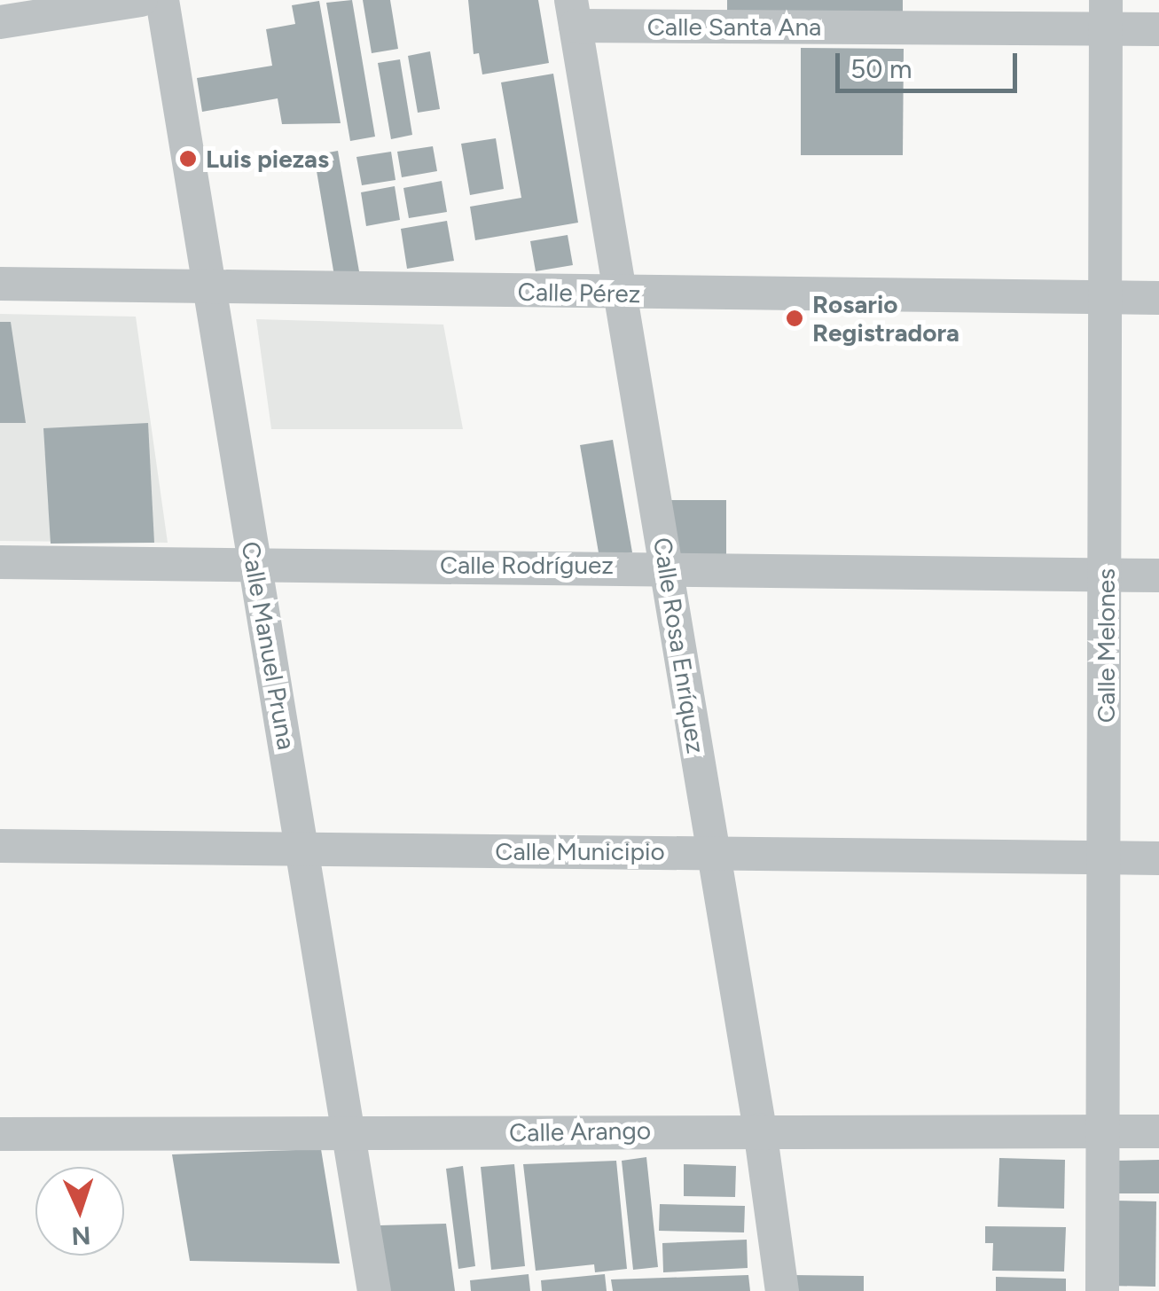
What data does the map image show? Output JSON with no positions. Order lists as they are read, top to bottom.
{
  "streets": {
    "street": [
      "Calle Santa Ana",
      "Calle Pérez",
      "Calle Rodríguez",
      "Calle Manuel Pruna",
      "Calle Rosa Enríquez",
      "Calle Melones",
      "Calle Municipio",
      "Calle Arango"
    ]
  },
  "crossings": [
    ["Calle Santa Ana", "Calle Rosa Enríquez"],
    ["Calle Santa Ana", "Calle Melones"],
    ["Calle Pérez", "Calle Manuel Pruna"],
    ["Calle Pérez", "Calle Rosa Enríquez"],
    ["Calle Pérez", "Calle Melones"],
    ["Calle Rodríguez", "Calle Manuel Pruna"],
    ["Calle Rodríguez", "Calle Rosa Enríquez"],
    ["Calle Rodríguez", "Calle Melones"],
    ["Calle Manuel Pruna", "Calle Municipio"],
    ["Calle Manuel Pruna", "Calle Arango"],
    ["Calle Rosa Enríquez", "Calle Municipio"],
    ["Calle Rosa Enríquez", "Calle Arango"],
    ["Calle Melones", "Calle Municipio"],
    ["Calle Melones", "Calle Arango"]
  ],
  "places": ["Luis piezas", "Rosario Registradora"],
  "scale_bar": "50 m",
  "north": "bottom"
}
